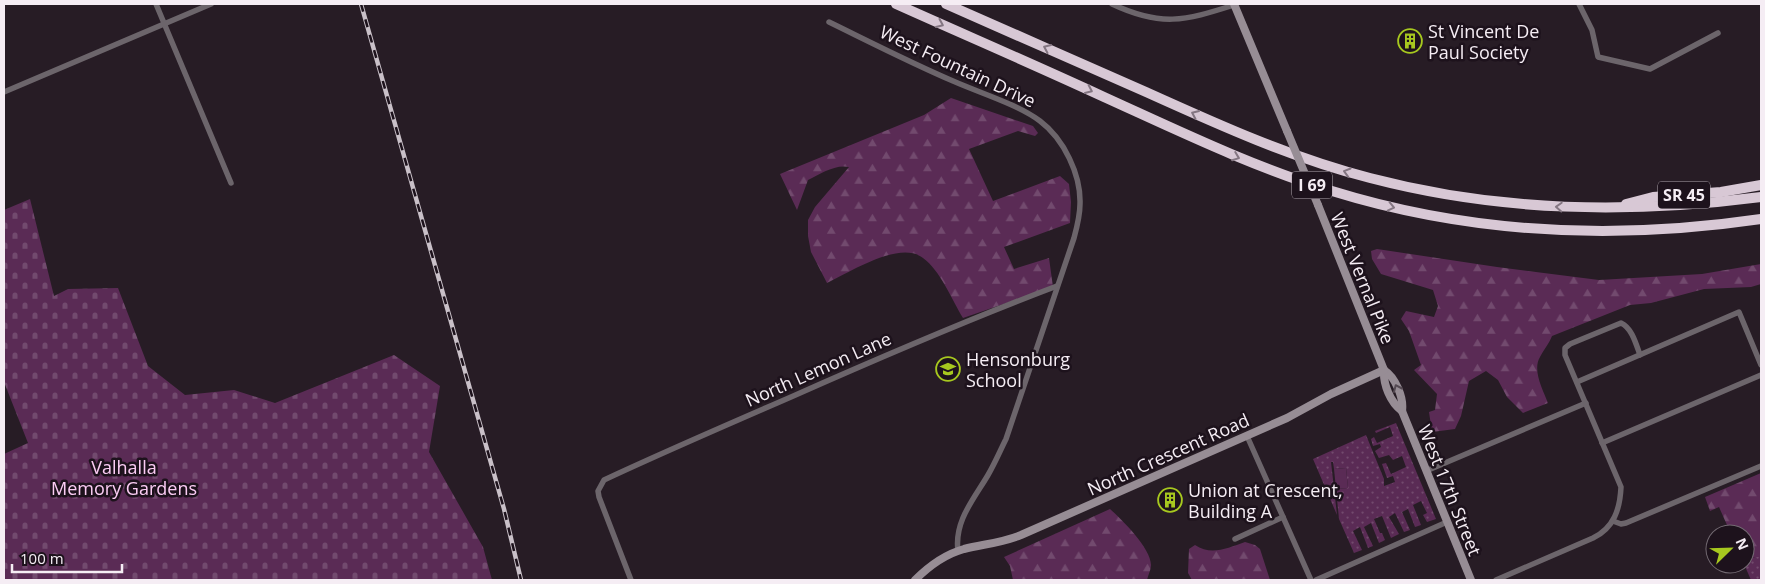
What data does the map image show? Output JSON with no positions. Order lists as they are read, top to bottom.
{
  "streets": {
    "highway": ["I 69", "SR 45"],
    "main road": ["West Vernal Pike", "North Crescent Road", "West 17th Street"],
    "street": ["West Fountain Drive", "North Lemon Lane"]
  },
  "crossings": [
    ["West Fountain Drive", "North Lemon Lane"],
    ["West Fountain Drive", "North Crescent Road"],
    ["I 69", "SR 45"],
    ["West Vernal Pike", "North Crescent Road"],
    ["West Vernal Pike", "West 17th Street"],
    ["North Crescent Road", "West 17th Street"]
  ],
  "parks": ["Valhalla Memory Gardens"],
  "places": {
    "building": ["St Vincent De Paul Society", "Union at Crescent, Building A"],
    "school or university": ["Hensonburg School"]
  },
  "scale_bar": "100 m",
  "north": "top right"
}
